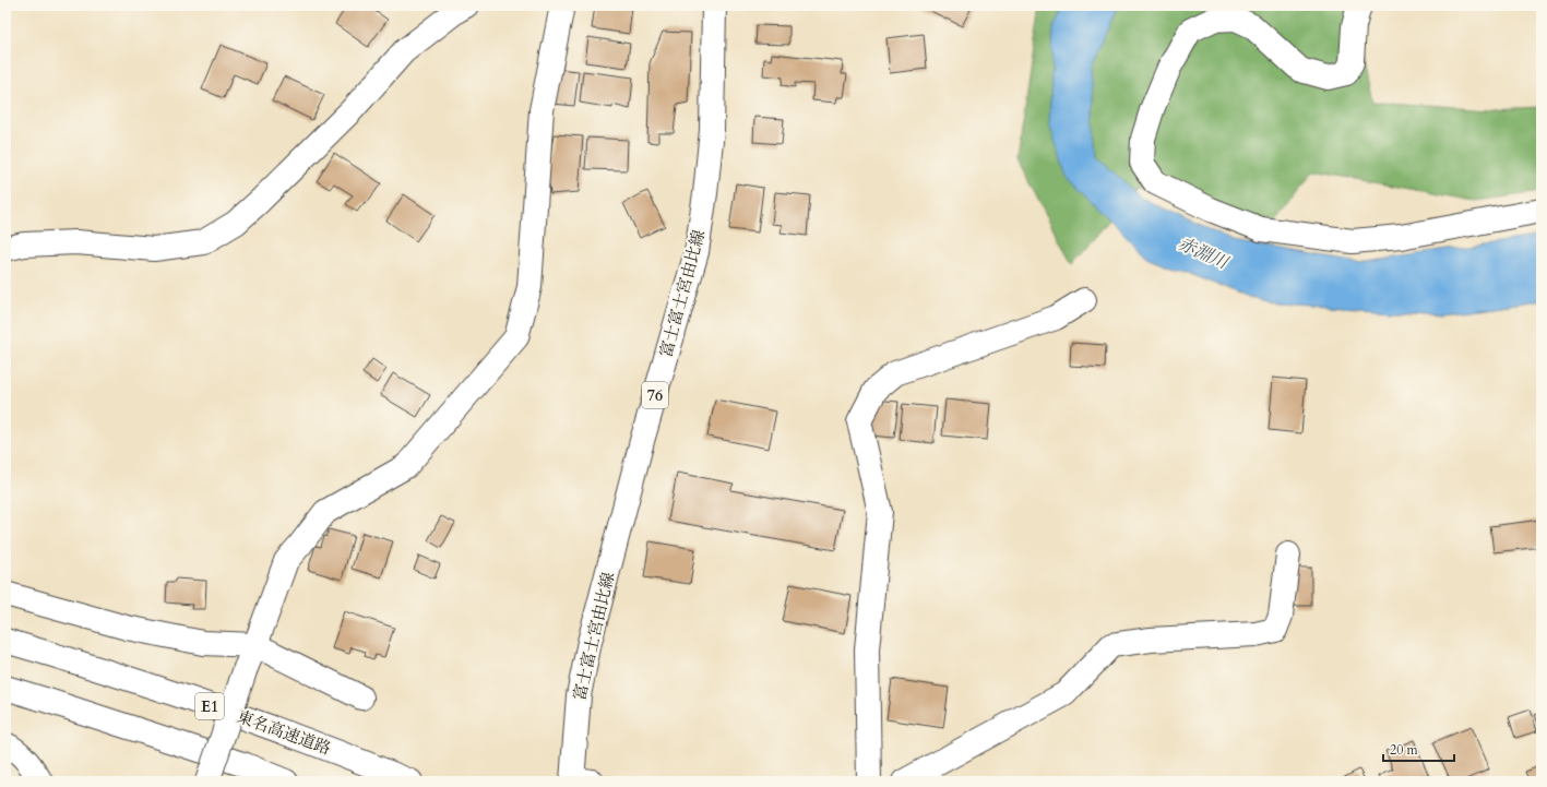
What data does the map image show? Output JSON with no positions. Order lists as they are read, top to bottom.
{
  "streets": {
    "main road": [
      "富士富士宮由比線",
      "76",
      "E1",
      "東名高速道路"
    ]
  },
  "water": ["赤淵川"],
  "scale_bar": "20 m"
}
